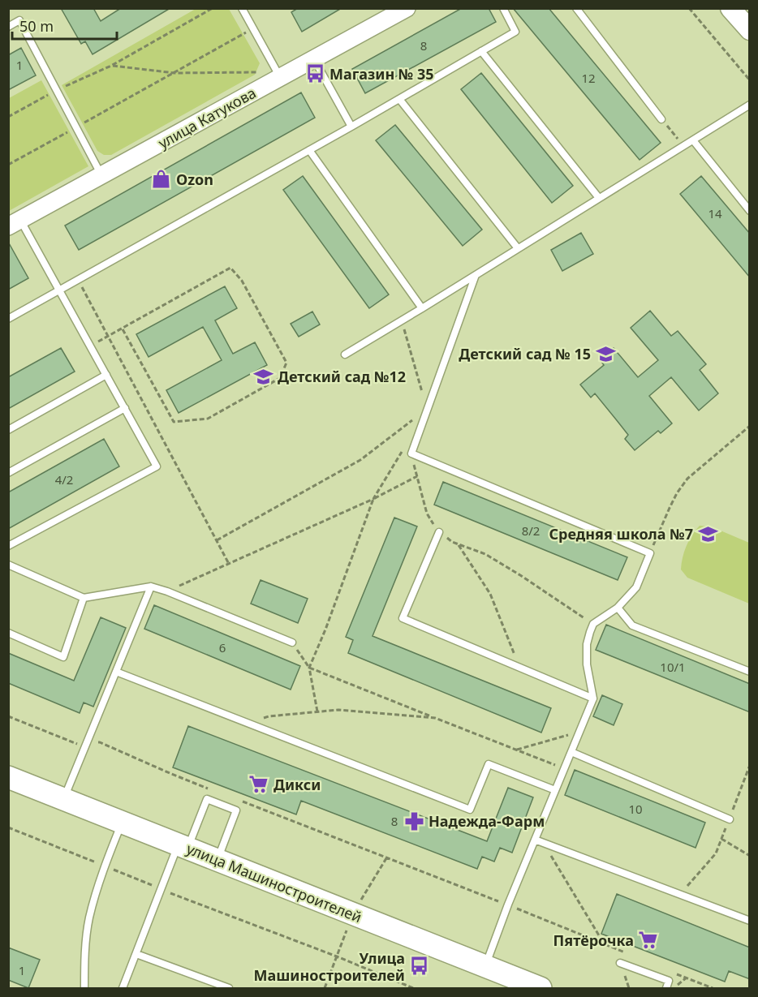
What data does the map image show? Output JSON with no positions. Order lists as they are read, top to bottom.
{
  "streets": {
    "main road": ["улица Машиностроителей"],
    "street": ["улица Катукова"]
  },
  "places": {
    "bus stop": ["Магазин № 35", "Улица Машиностроителей"],
    "shop": ["Ozon"],
    "school or university": ["Детский сад № 15", "Детский сад №12", "Средняя школа №7"],
    "supermarket": ["Дикси", "Пятёрочка"],
    "pharmacy": ["Надежда-Фарм"]
  },
  "house_numbers": [
    "8",
    "1",
    "12",
    "14",
    "4/2",
    "8/2",
    "6",
    "10/1",
    "10",
    "8",
    "1"
  ],
  "scale_bar": "50 m"
}
